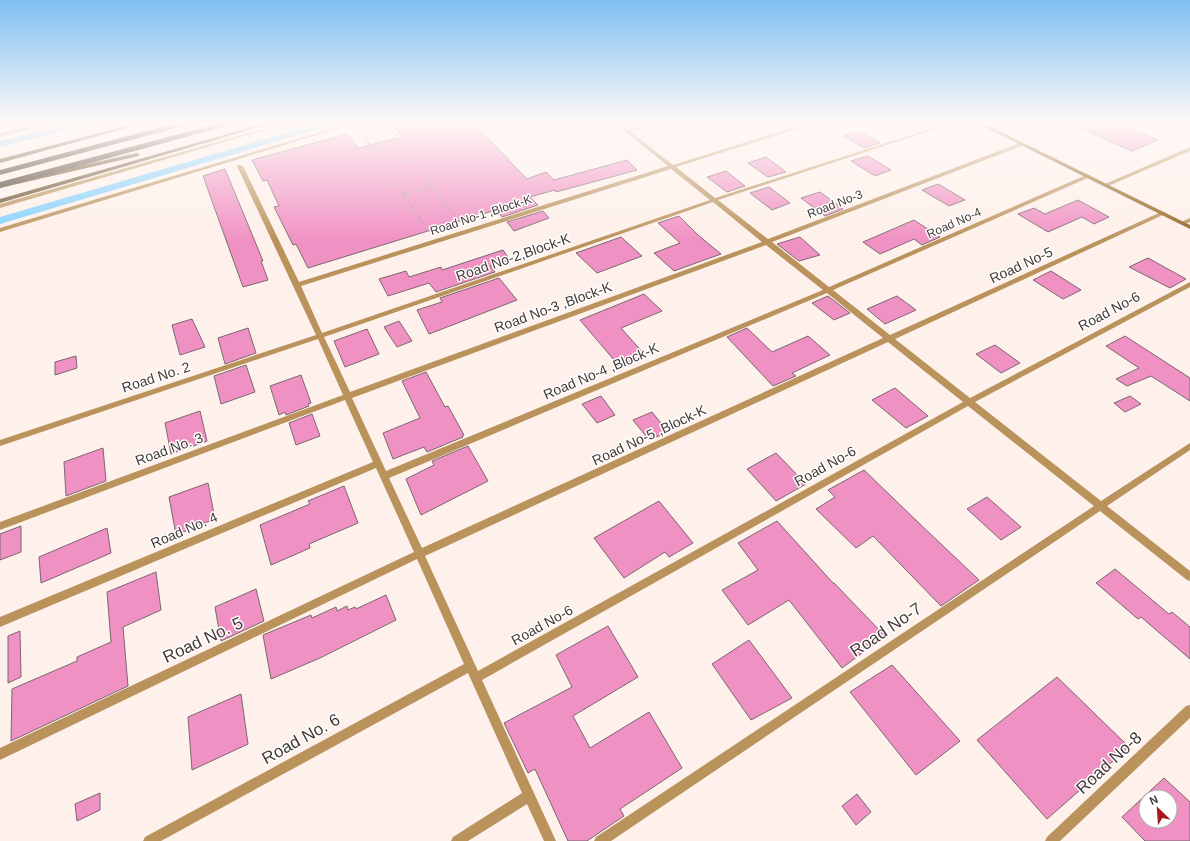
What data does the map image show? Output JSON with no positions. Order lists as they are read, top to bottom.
{
  "streets": {
    "street": [
      "Road No-3",
      "Road No-1 ,Block-K",
      "Road No-4",
      "Road No-2,Block-K",
      "Road No-5",
      "Road No-3 ,Block-K",
      "Road No-6",
      "Road No-4 ,Block-K",
      "Road No. 2",
      "Road No-5 ,Block-K",
      "Road No. 3",
      "Road No. 4",
      "Road No-7",
      "Road No. 5",
      "Road No. 6",
      "Road No-8"
    ]
  },
  "crossings": [
    ["Road No-3", "Road No-3 ,Block-K"],
    ["Road No-4", "Road No-4 ,Block-K"],
    ["Road No-2,Block-K", "Road No. 2"],
    ["Road No-5", "Road No-5 ,Block-K"],
    ["Road No-3 ,Block-K", "Road No. 3"],
    ["Road No-5 ,Block-K", "Road No. 5"]
  ],
  "north": "top left"
}
